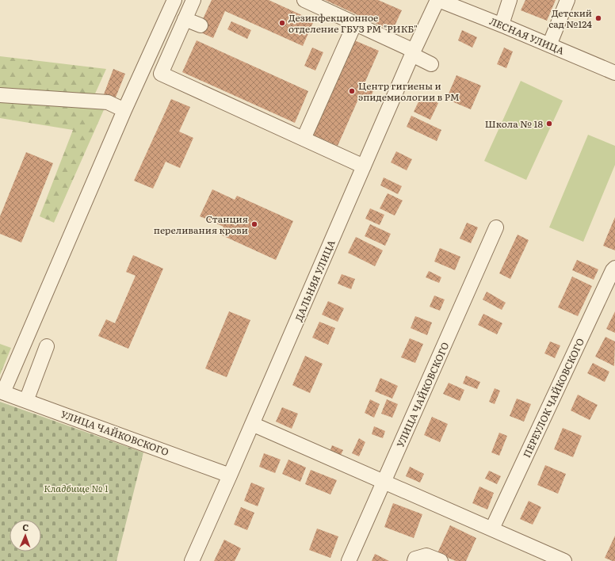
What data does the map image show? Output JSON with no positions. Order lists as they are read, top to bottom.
{
  "streets": {
    "street": [
      "ЛЕСНАЯ УЛИЦА",
      "ДАЛЬНЯЯ УЛИЦА",
      "УЛИЦА ЧАЙКОВСКОГО",
      "ПЕРЕУЛОК ЧАЙКОВСКОГО"
    ]
  },
  "crossings": [
    ["ЛЕСНАЯ УЛИЦА", "ДАЛЬНЯЯ УЛИЦА"],
    ["ДАЛЬНЯЯ УЛИЦА", "УЛИЦА ЧАЙКОВСКОГО"]
  ],
  "parks": ["Кладбище № 1"],
  "places": [
    "Детский сад №124",
    "Дезинфекционное отделение ГБУЗ РМ \"РИКБ\"",
    "Центр гигиены и эпидемиологии в РМ",
    "Школа № 18",
    "Станция переливания крови"
  ],
  "north": "top"
}
